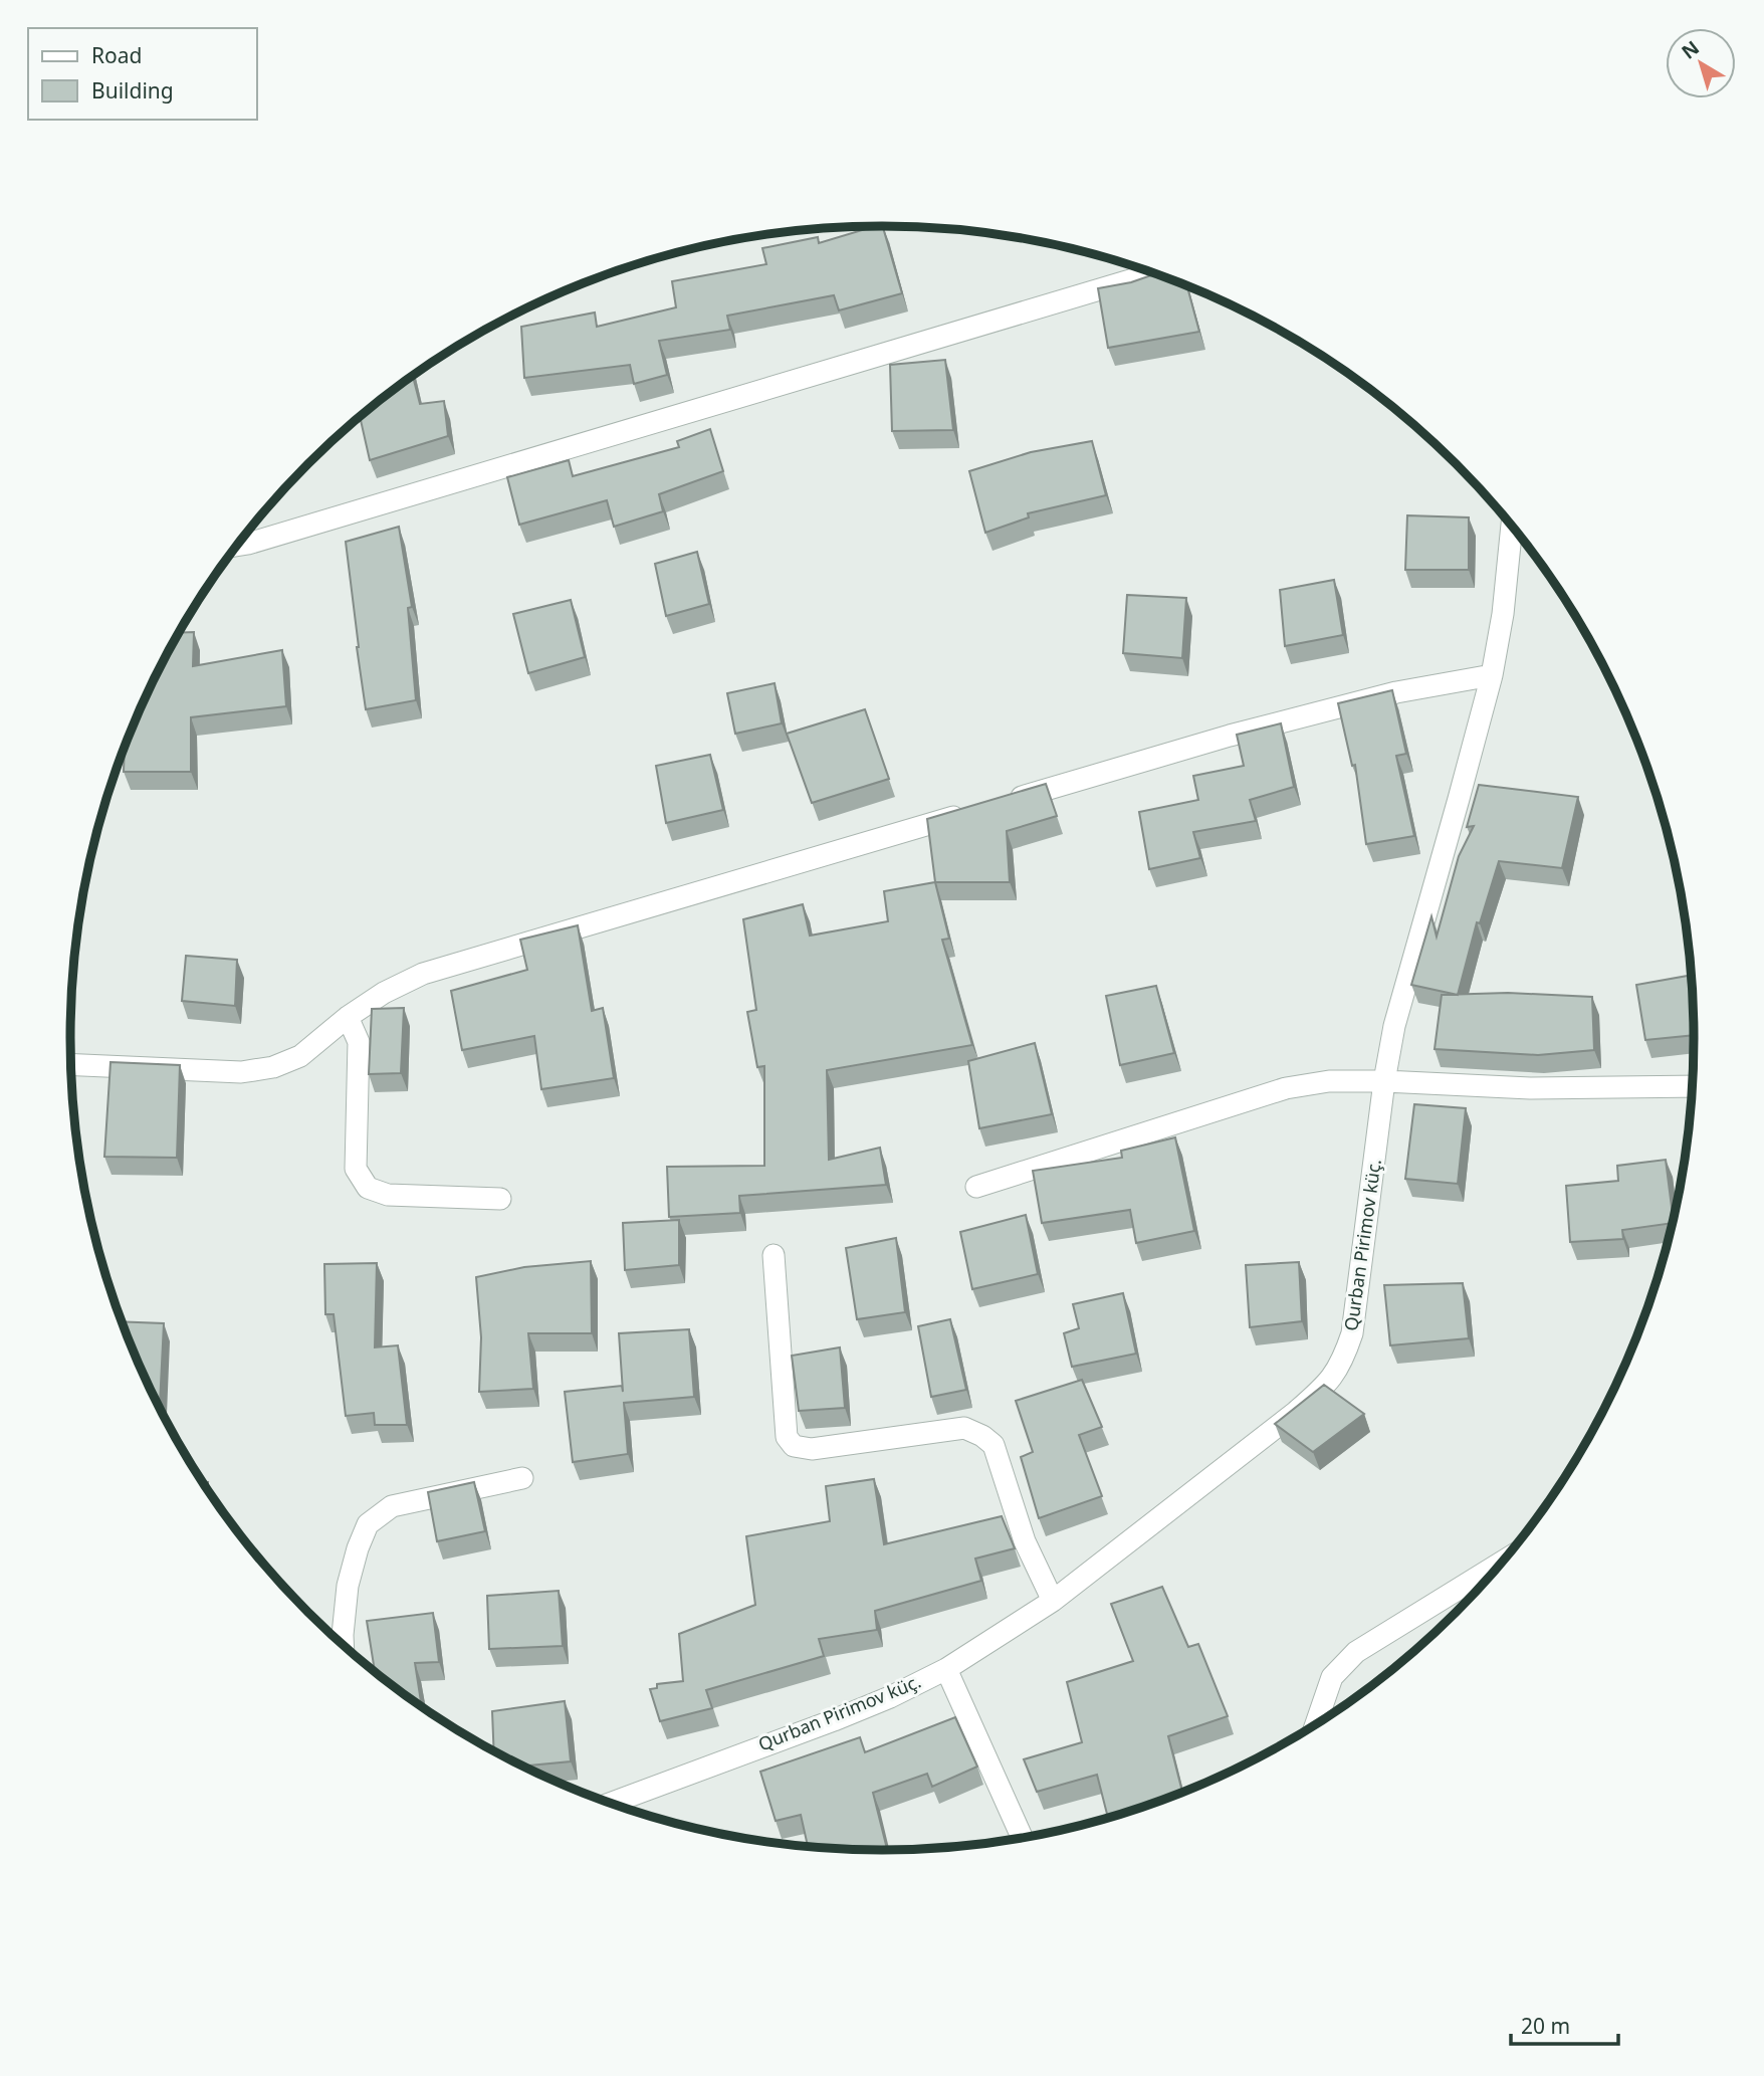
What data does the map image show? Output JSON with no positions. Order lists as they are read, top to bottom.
{
  "streets": {
    "street": ["Qurban Pirimov küç."]
  },
  "legend": ["Road", "Building"],
  "scale_bar": "20 m",
  "north": "top left"
}
